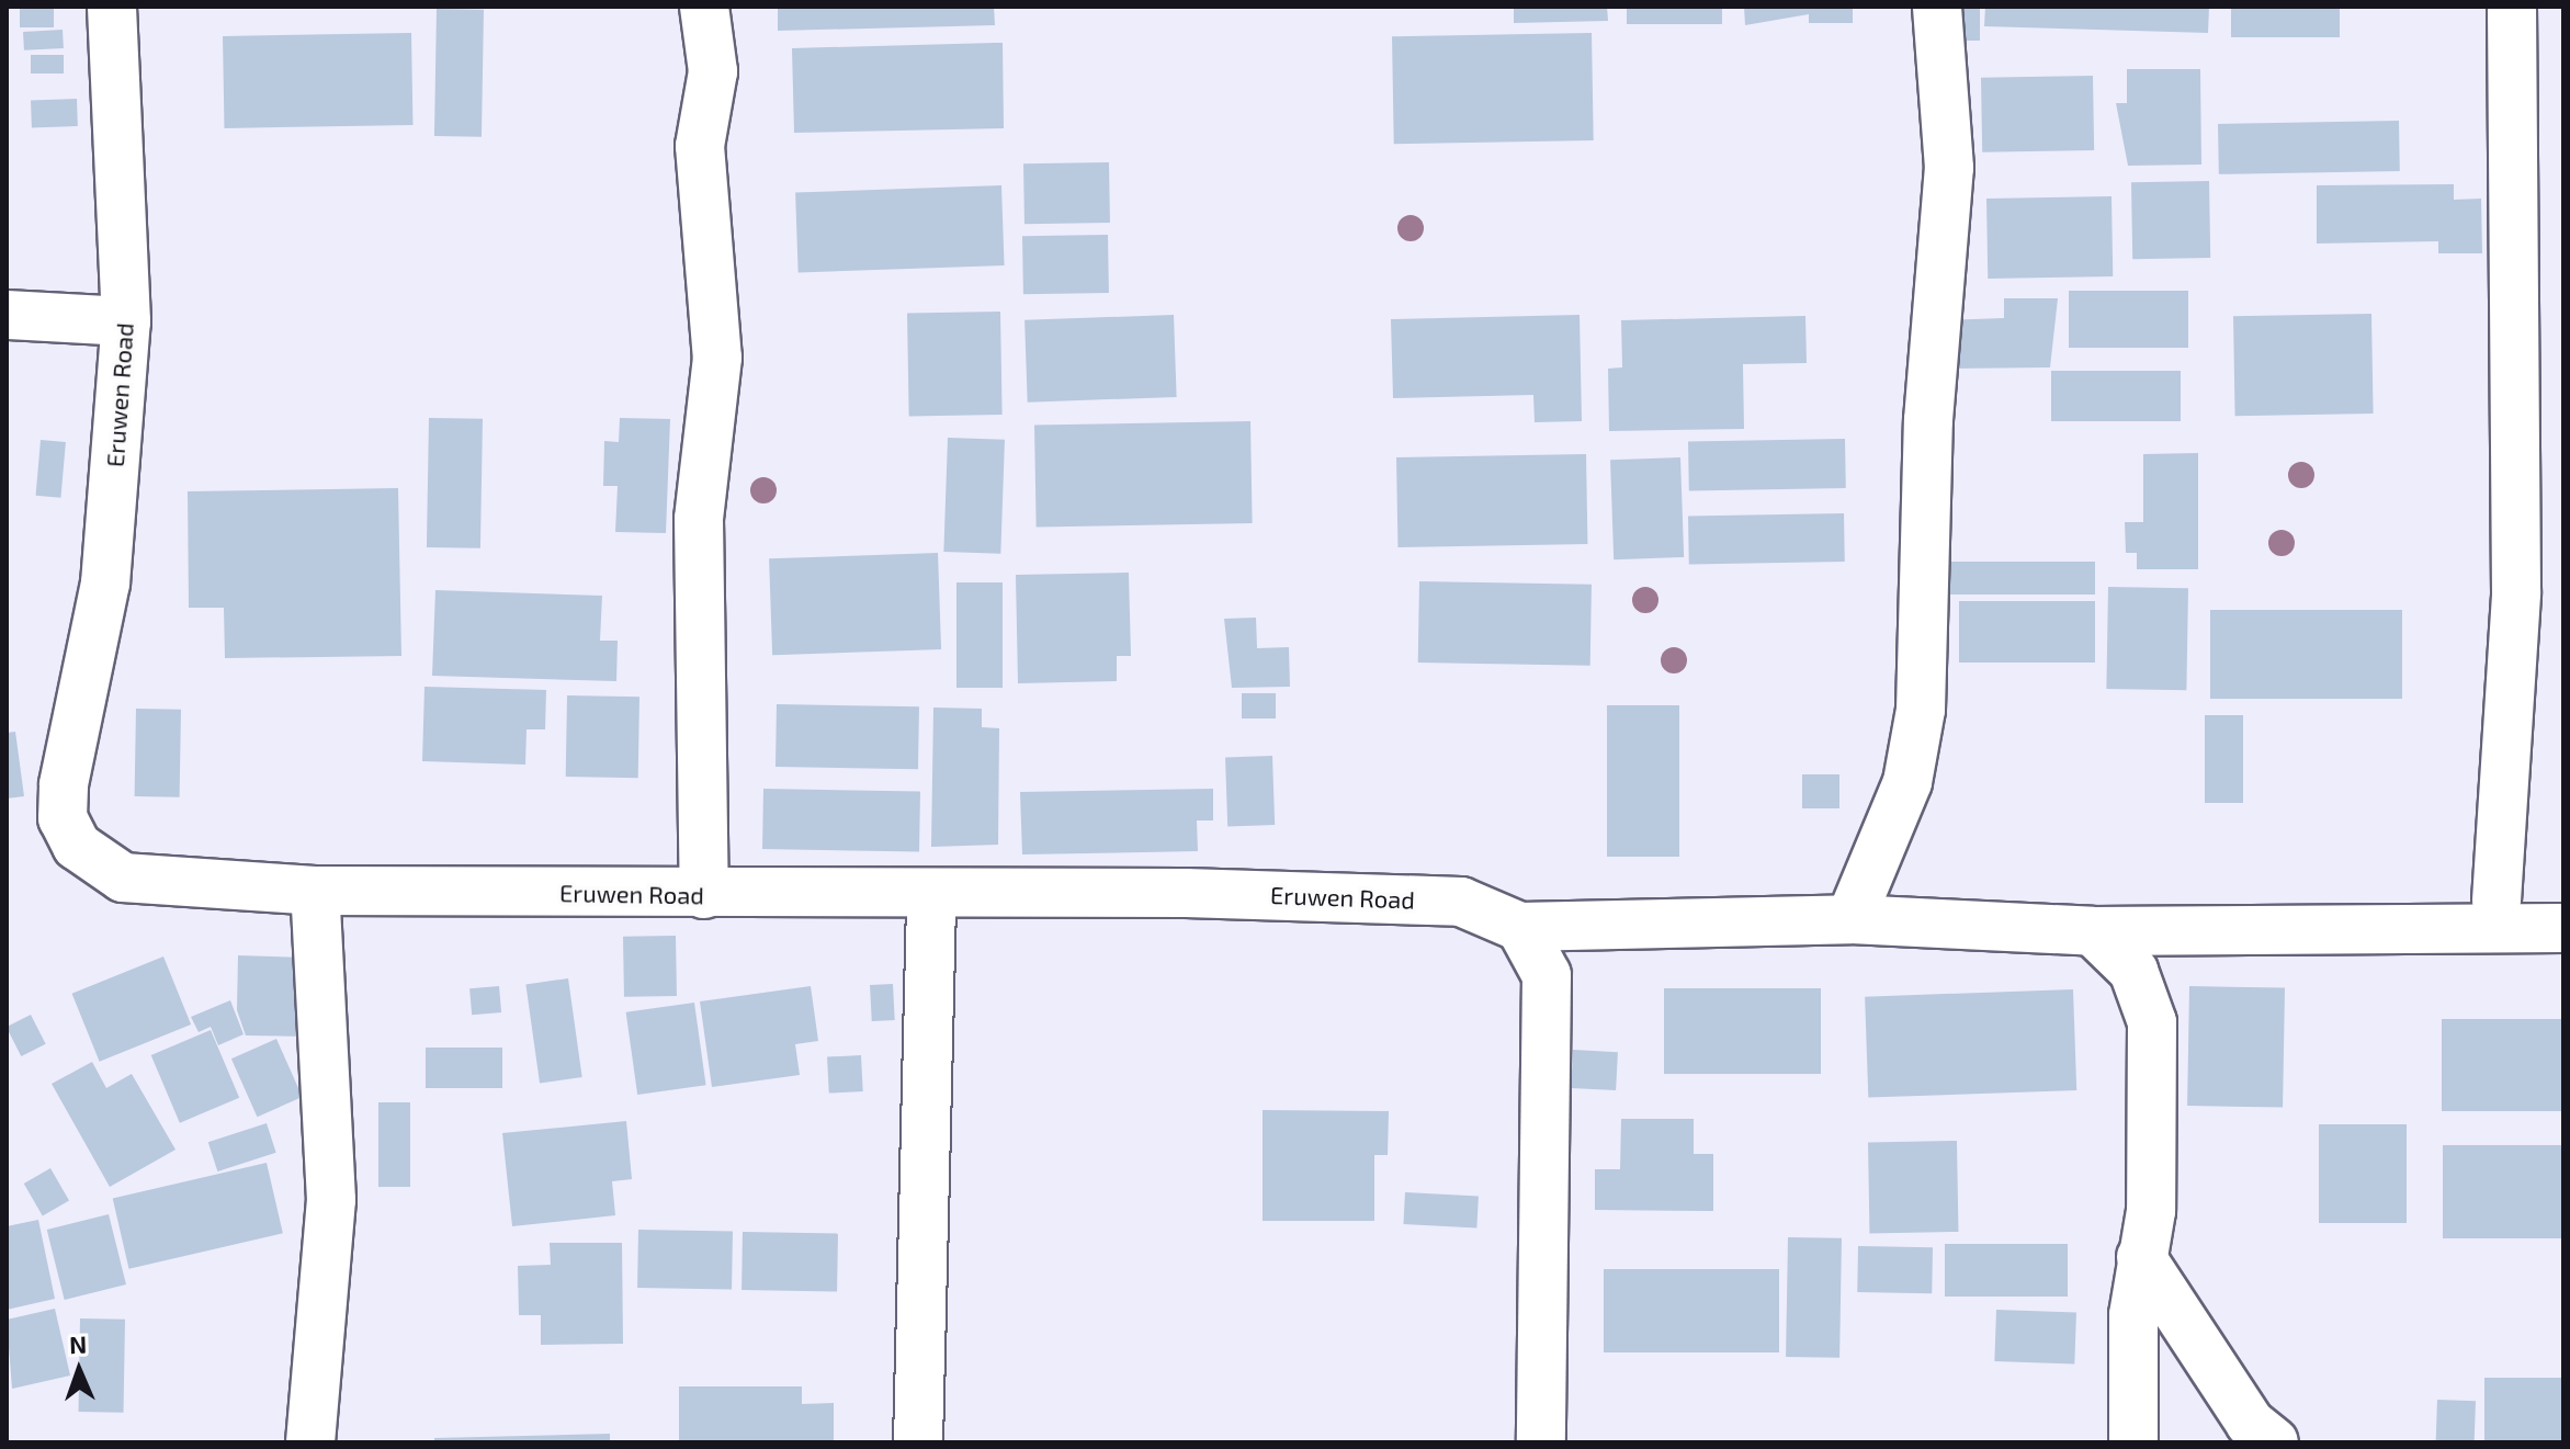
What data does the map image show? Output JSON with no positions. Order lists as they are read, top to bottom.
{
  "streets": {
    "street": ["Eruwen Road"]
  },
  "north": "top"
}
